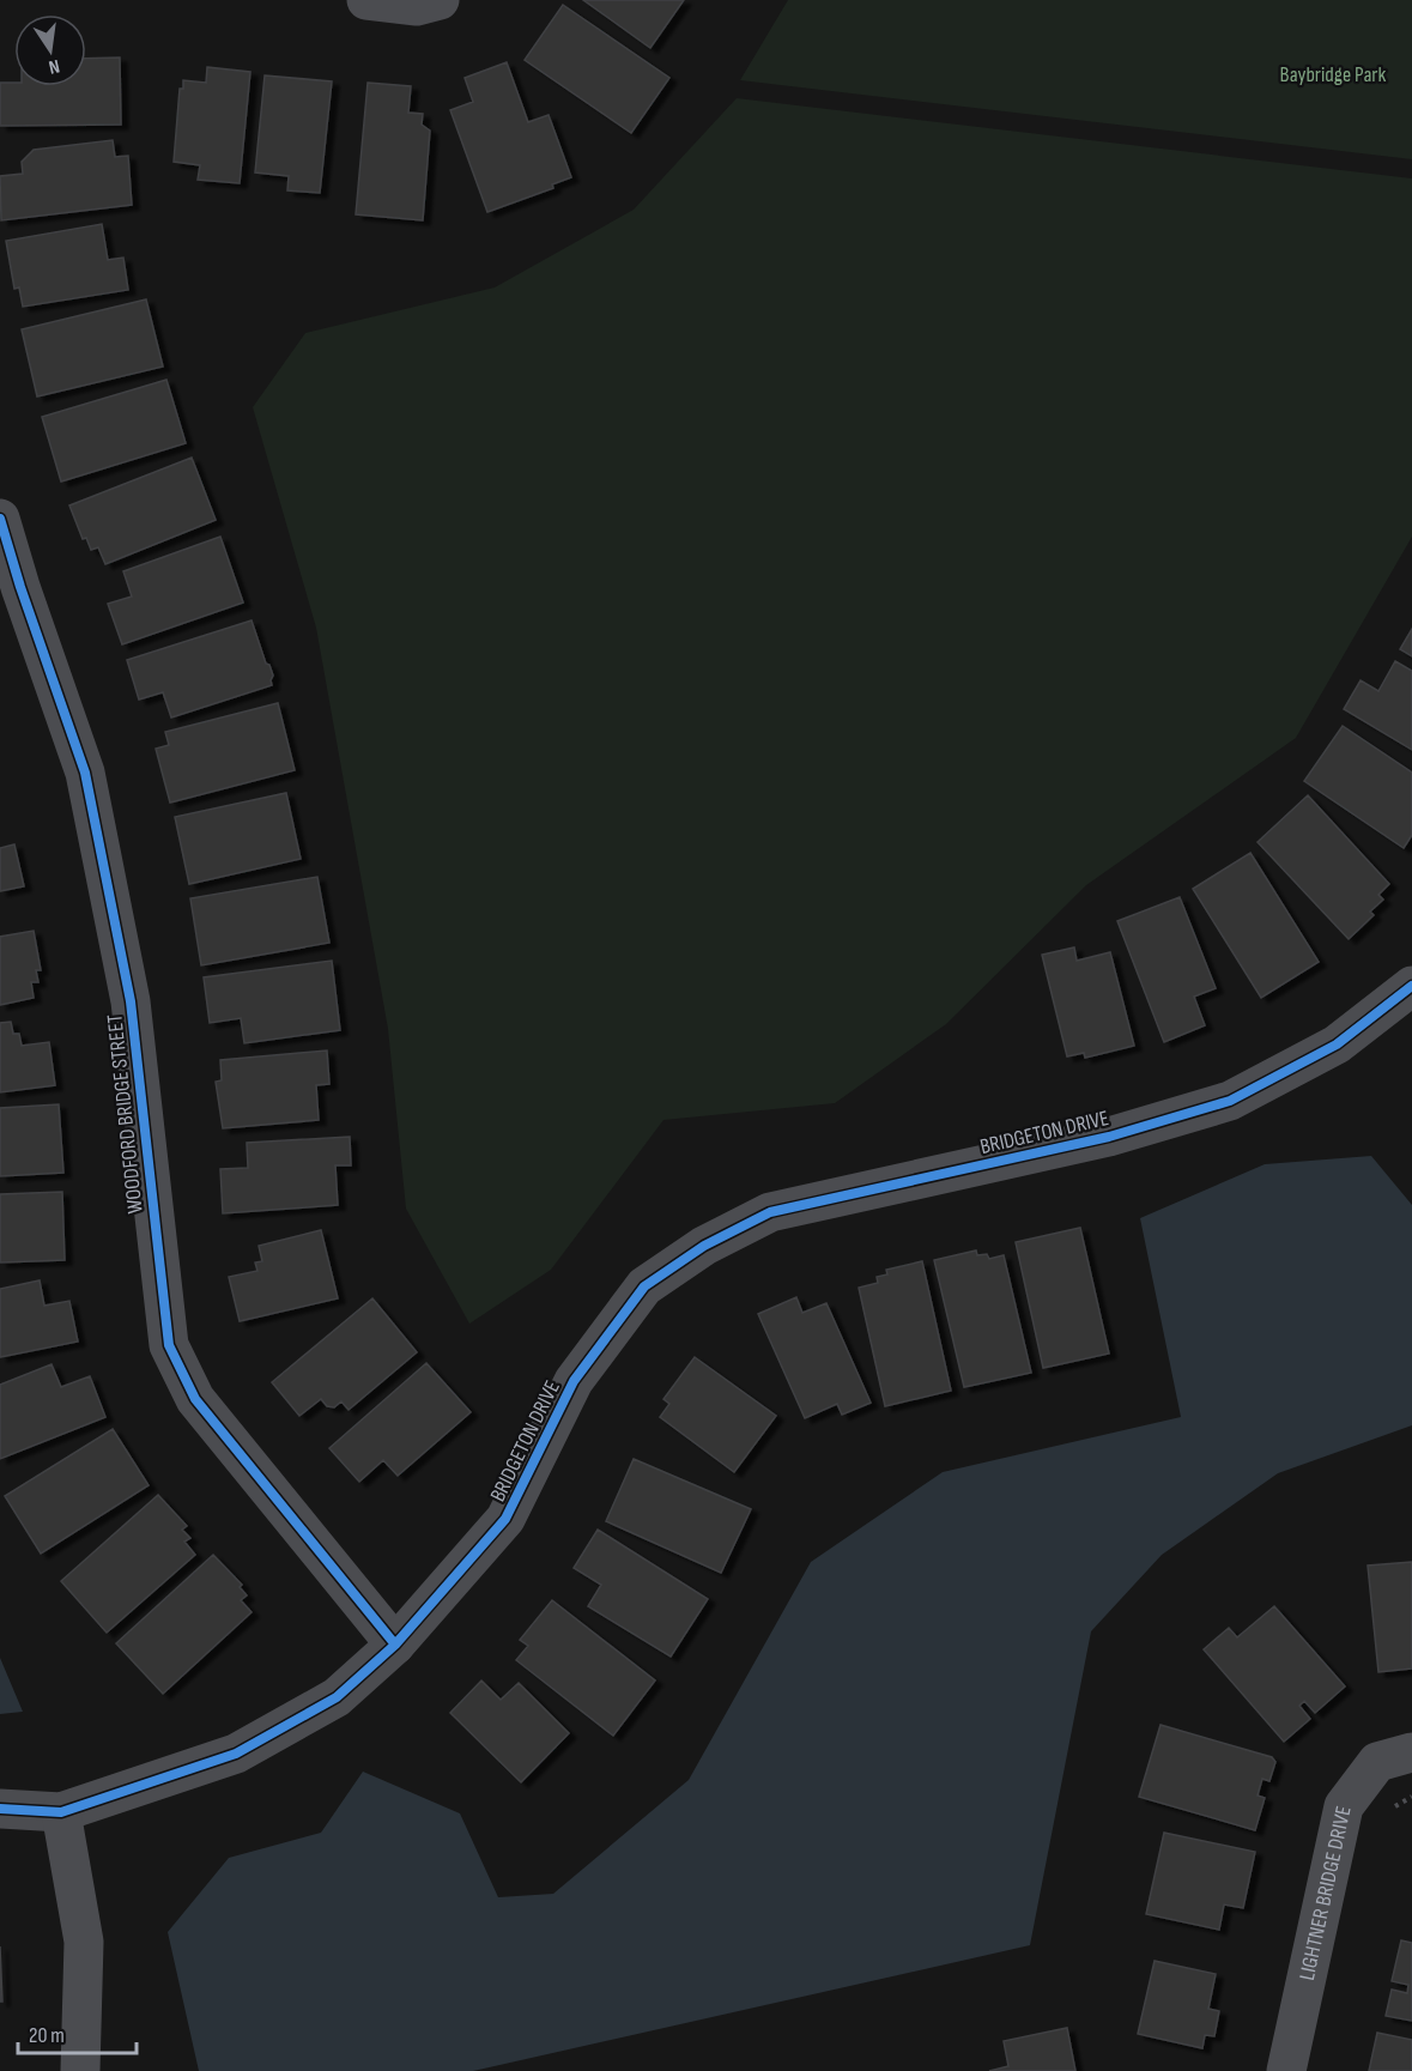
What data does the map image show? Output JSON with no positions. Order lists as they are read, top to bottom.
{
  "streets": {
    "street": ["WOODFORD BRIDGE STREET", "BRIDGETON DRIVE", "LIGHTNER BRIDGE DRIVE"]
  },
  "crossings": [
    ["WOODFORD BRIDGE STREET", "BRIDGETON DRIVE"]
  ],
  "parks": ["Baybridge Park"],
  "scale_bar": "20 m",
  "north": "bottom"
}
